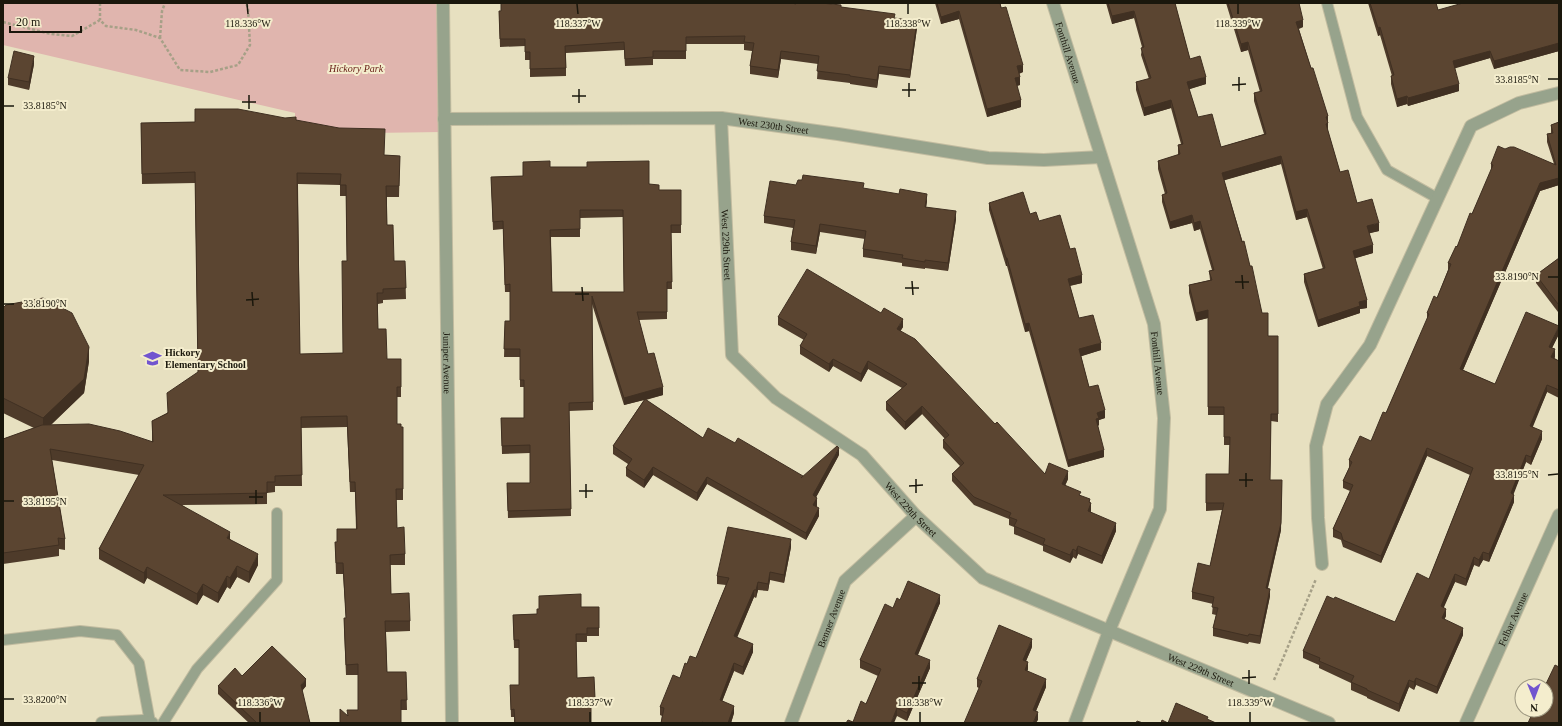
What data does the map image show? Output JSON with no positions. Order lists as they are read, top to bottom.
{
  "streets": {
    "street": [
      "Fonthill Avenue",
      "West 230th Street",
      "West 229th Street",
      "Juniper Avenue",
      "Benner Avenue",
      "Felbar Avenue"
    ]
  },
  "crossings": [
    ["Fonthill Avenue", "West 230th Street"],
    ["Fonthill Avenue", "West 229th Street"],
    ["West 230th Street", "West 229th Street"],
    ["West 230th Street", "Juniper Avenue"],
    ["West 229th Street", "Benner Avenue"]
  ],
  "parks": ["Hickory Park"],
  "places": {
    "school or university": ["Hickory Elementary School"]
  },
  "scale_bar": "20 m",
  "north": "bottom",
  "coordinates": [
    "118.336°W",
    "118.337°W",
    "118.338°W",
    "118.339°W",
    "33.8185°N",
    "33.8190°N",
    "33.8195°N",
    "33.8200°N"
  ]
}
